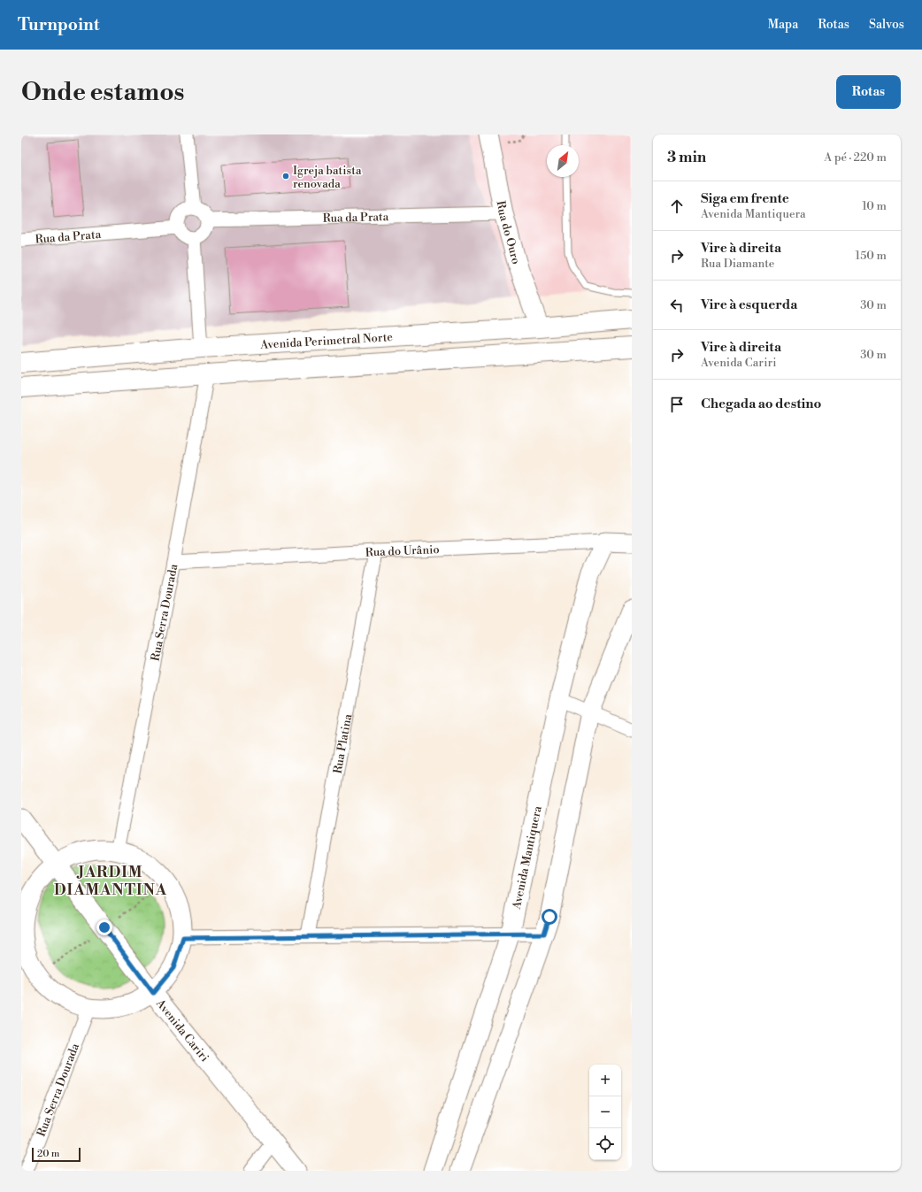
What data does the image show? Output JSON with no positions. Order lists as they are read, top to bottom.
{
  "streets": {
    "highway": ["Avenida Perimetral Norte"],
    "street": [
      "Rua da Prata",
      "Rua do Ouro",
      "Rua do Urânio",
      "Rua Serra Dourada",
      "Rua Platina",
      "Avenida Mantiquera",
      "Avenida Cariri"
    ]
  },
  "crossings": [
    ["Rua da Prata", "Rua do Ouro"],
    ["Rua do Ouro", "Avenida Perimetral Norte"],
    ["Rua do Urânio", "Rua Serra Dourada"],
    ["Rua do Urânio", "Rua Platina"],
    ["Rua do Urânio", "Avenida Mantiquera"]
  ],
  "districts": ["JARDIM DIAMANTINA"],
  "places": ["Igreja batista renovada"],
  "scale_bar": "20 m",
  "north": "top right",
  "page": {
    "header": "Turnpoint",
    "nav": ["Mapa", "Rotas", "Salvos"],
    "buttons": "Rotas",
    "title": "Onde estamos",
    "heading": ["3 min", "A pé · 220 m"],
    "list": [
      ["Siga em frente", "Avenida Mantiquera", "10 m"],
      ["Vire à direita", "Rua Diamante", "150 m"],
      ["Vire à esquerda", "30 m"],
      ["Vire à direita", "Avenida Cariri", "30 m"],
      "Chegada ao destino"
    ],
    "map_buttons": ["+", "−"],
    "scale": "20 m"
  }
}
